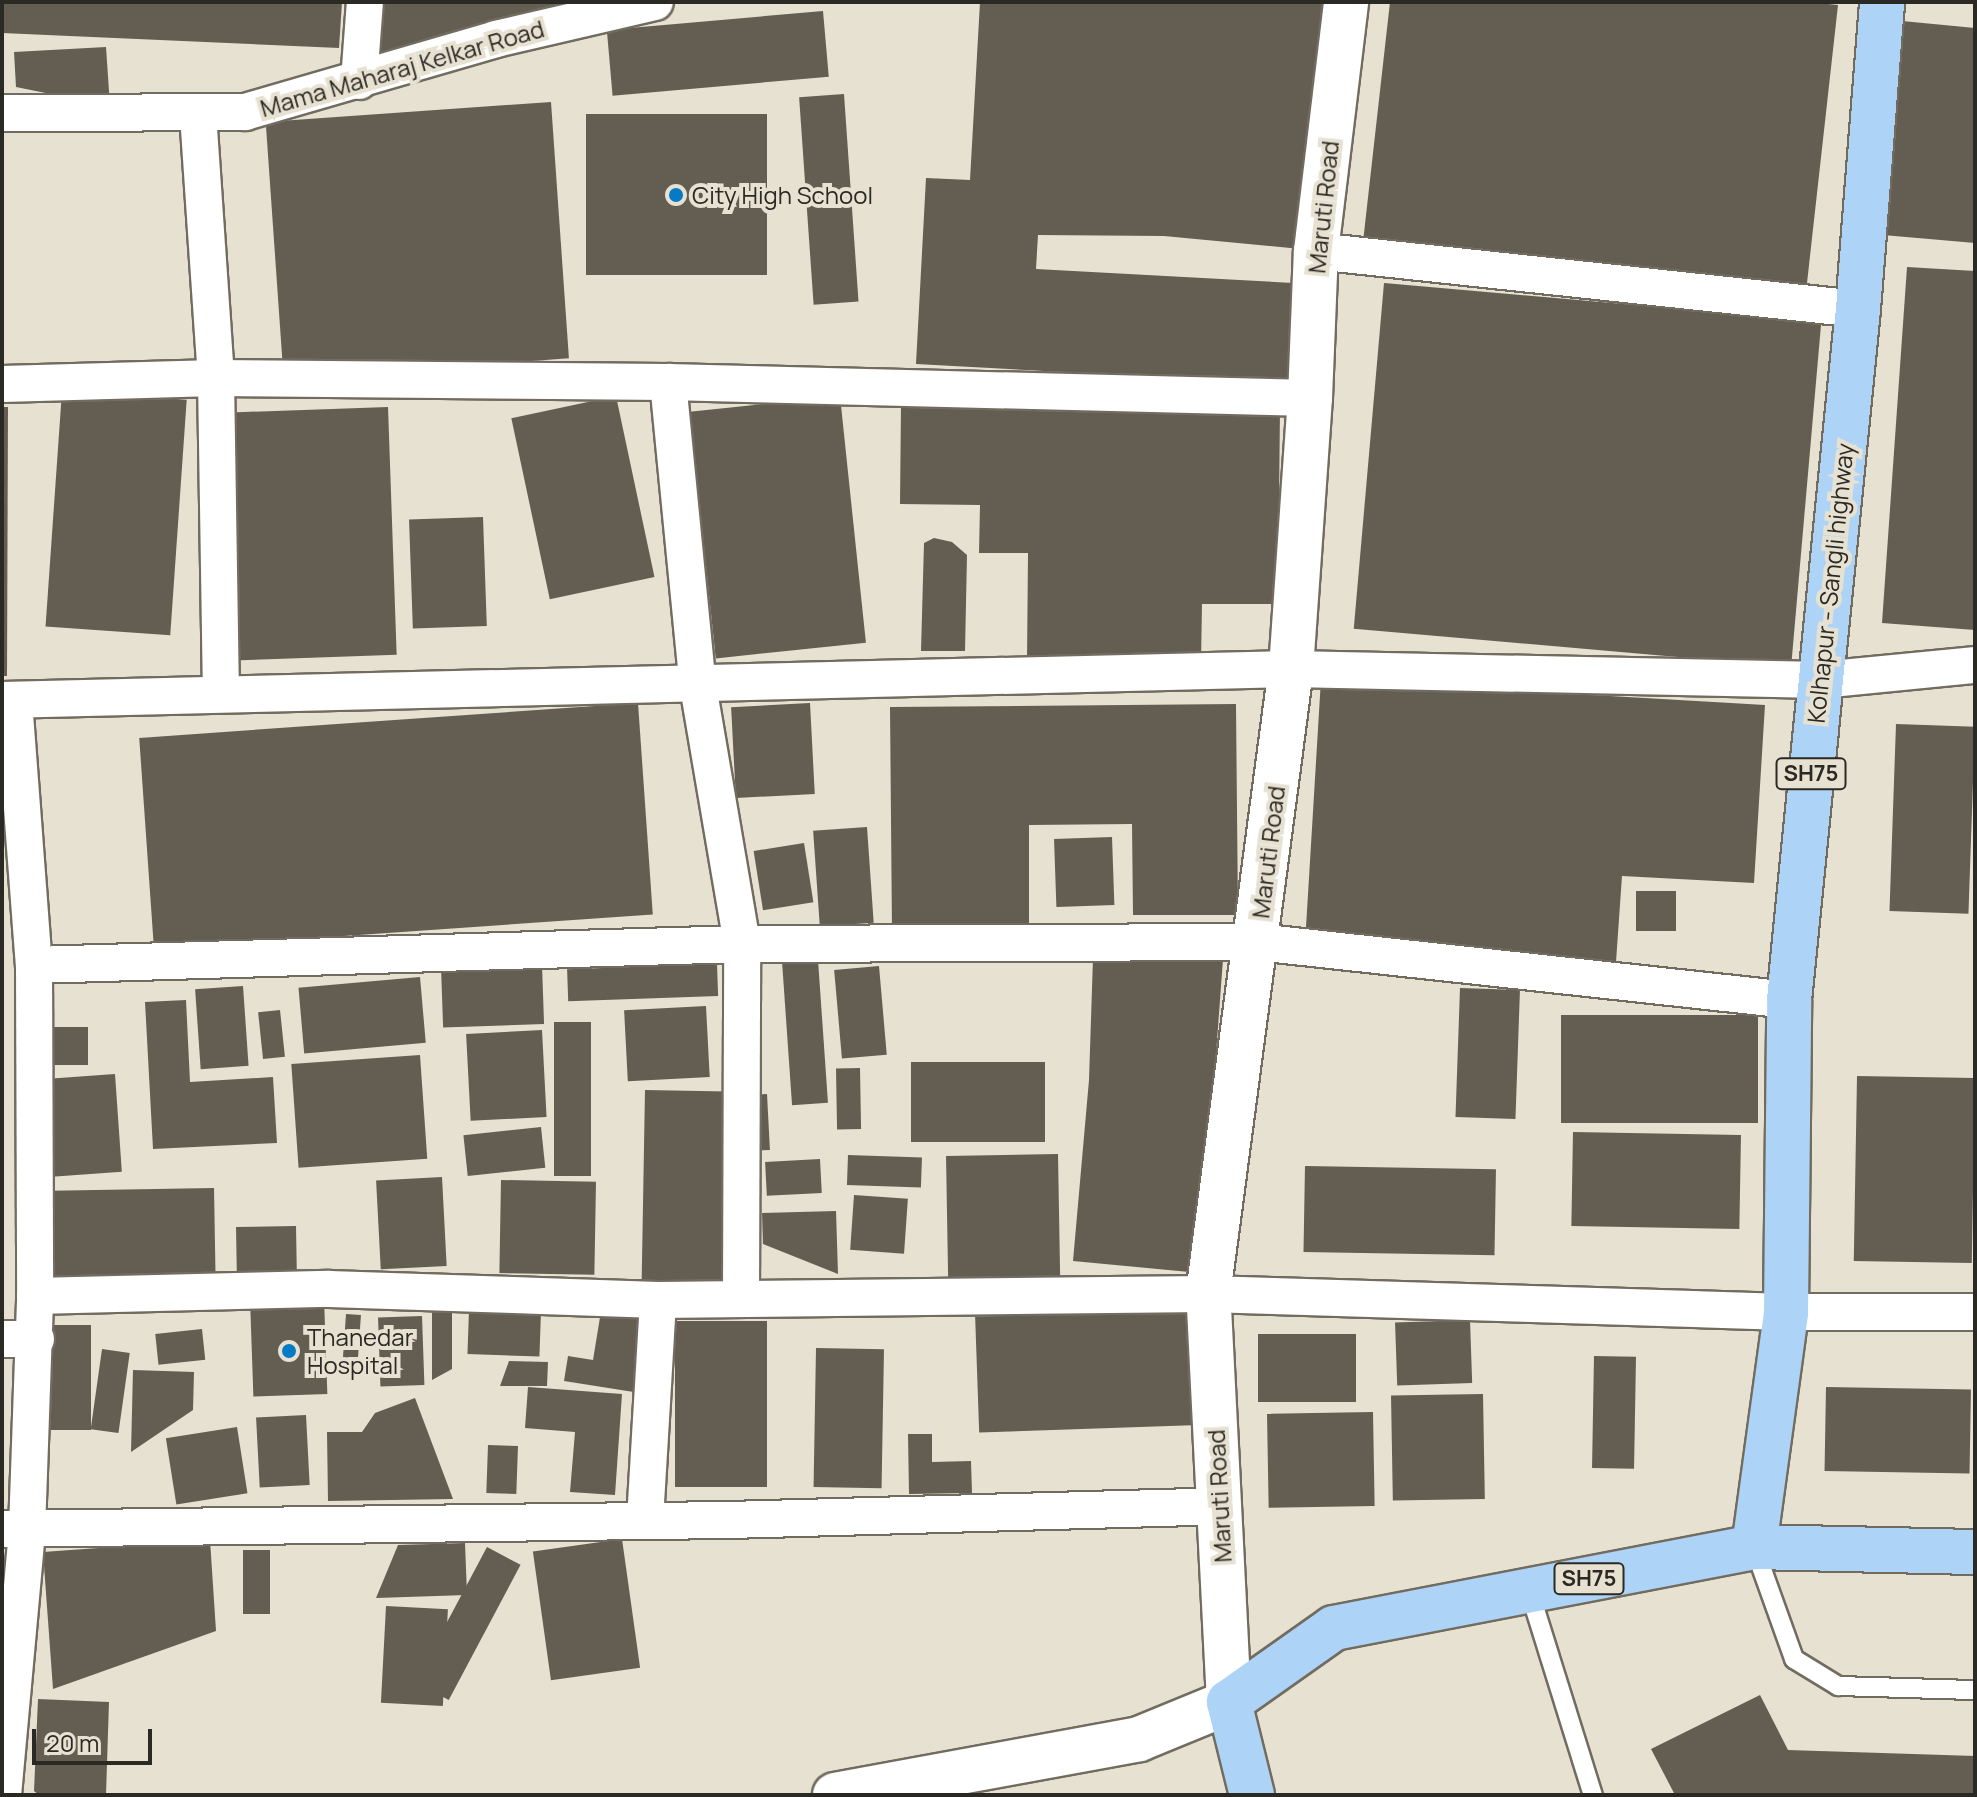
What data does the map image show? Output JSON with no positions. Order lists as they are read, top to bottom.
{
  "streets": {
    "main road": ["Kolhapur - Sangli highway", "SH75"],
    "street": ["Mama Maharaj Kelkar Road", "Maruti Road"]
  },
  "crossings": [
    ["Maruti Road", "SH75"],
    ["Kolhapur - Sangli highway", "SH75"]
  ],
  "places": ["City High School", "Thanedar Hospital"],
  "scale_bar": "20 m"
}
